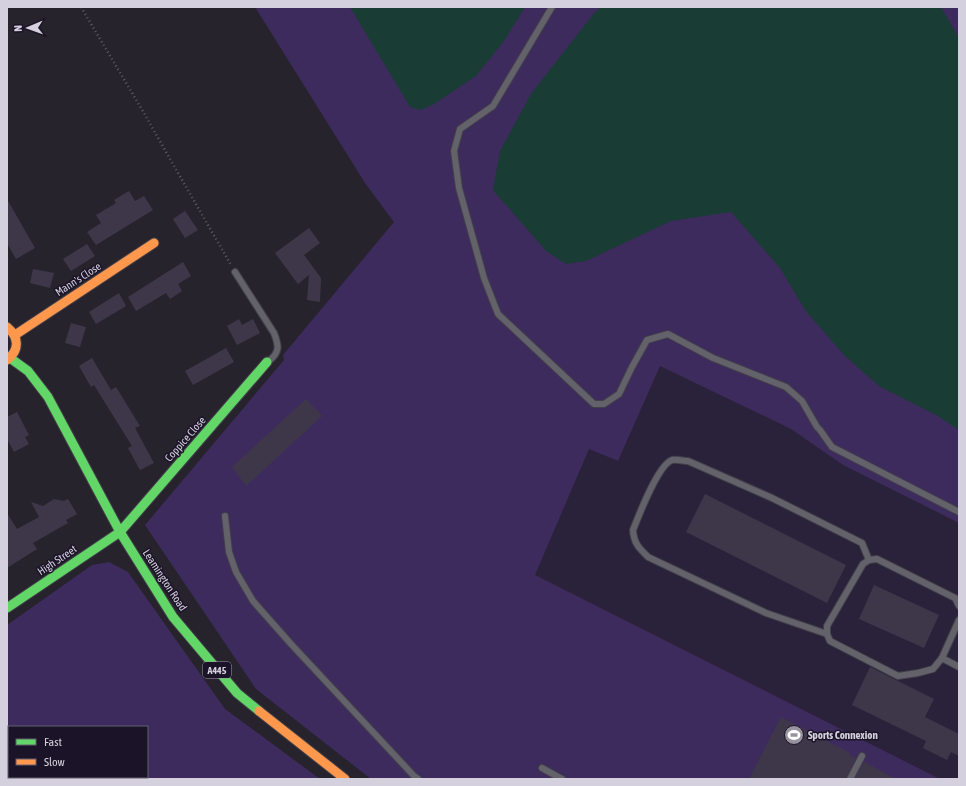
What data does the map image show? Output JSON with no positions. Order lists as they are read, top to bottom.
{
  "streets": {
    "main road": [
      "Mann's Close",
      "Coppice Close",
      "High Street",
      "Leamington Road",
      "A445"
    ]
  },
  "crossings": [
    ["Mann's Close", "Leamington Road"],
    ["Coppice Close", "High Street"],
    ["Coppice Close", "Leamington Road"],
    ["High Street", "Leamington Road"]
  ],
  "places": {
    "sports": ["Sports Connexion"]
  },
  "legend": ["Fast", "Slow"],
  "north": "left"
}
